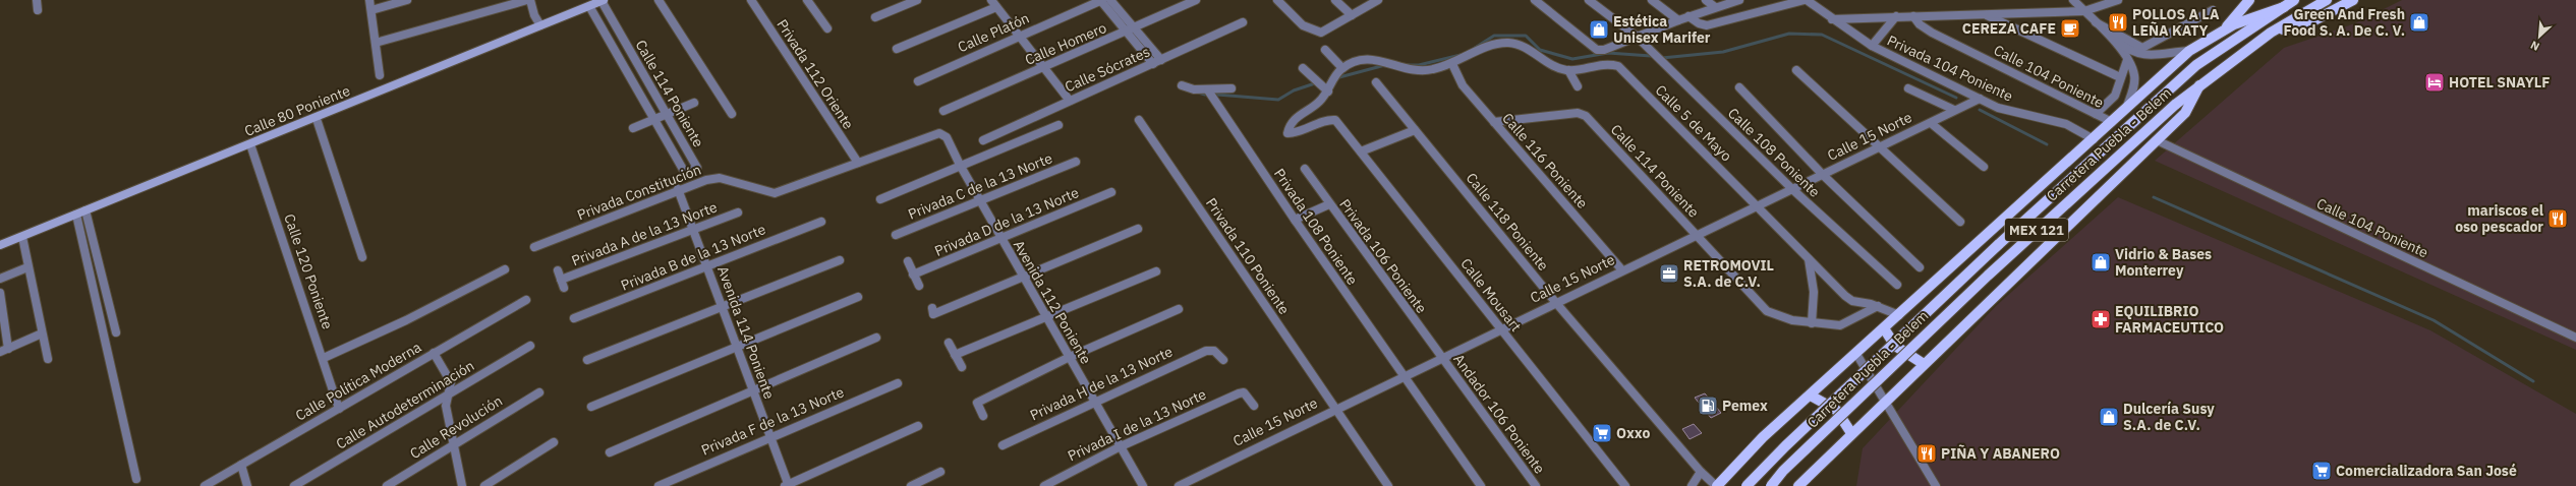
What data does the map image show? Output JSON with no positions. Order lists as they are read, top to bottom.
{
  "streets": {
    "main road": ["Carretera Puebla - Belem", "MEX 121"],
    "street": [
      "Calle Platón",
      "Calle Homero",
      "Privada 104 Poniente",
      "Calle Sócrates",
      "Privada 112 Oriente",
      "Calle 104 Poniente",
      "Calle 114 Poniente",
      "Calle 80 Poniente",
      "Calle 5 de Mayo",
      "Calle 15 Norte",
      "Calle 108 Poniente",
      "Calle 116 Poniente",
      "Privada C de la 13 Norte",
      "Privada Constitución",
      "Privada D de la 13 Norte",
      "Calle 118 Poniente",
      "Privada 108 Poniente",
      "Privada A de la 13 Norte",
      "Privada 110 Poniente",
      "Privada 106 Poniente",
      "Privada B de la 13 Norte",
      "Calle 120 Poniente",
      "Calle Mousart",
      "Avenida 112 Poniente",
      "Avenida 114 Poniente",
      "Calle Política Moderna",
      "Privada H de la 13 Norte",
      "Calle Autodeterminación",
      "Andador 106 Poniente",
      "Privada F de la 13 Norte",
      "Privada I de la 13 Norte",
      "Calle Revolución"
    ]
  },
  "crossings": [
    ["Privada 104 Poniente", "Calle 15 Norte"],
    ["Privada 112 Oriente", "Privada Constitución"],
    ["Calle 114 Poniente", "Calle 80 Poniente"],
    ["Calle 114 Poniente", "Calle 15 Norte"],
    ["Calle 114 Poniente", "Calle 116 Poniente"],
    ["Calle 80 Poniente", "Calle 120 Poniente"],
    ["Calle 5 de Mayo", "Calle 15 Norte"],
    ["Calle 15 Norte", "Calle 108 Poniente"],
    ["Calle 15 Norte", "Calle 116 Poniente"],
    ["Calle 15 Norte", "Calle 118 Poniente"],
    ["Calle 15 Norte", "Privada 108 Poniente"],
    ["Calle 15 Norte", "Privada 110 Poniente"],
    ["Calle 15 Norte", "Privada 106 Poniente"],
    ["Calle 15 Norte", "Calle Mousart"],
    ["Calle 15 Norte", "Andador 106 Poniente"],
    ["Privada C de la 13 Norte", "Avenida 112 Poniente"],
    ["Privada Constitución", "Avenida 112 Poniente"],
    ["Privada Constitución", "Avenida 114 Poniente"],
    ["Privada D de la 13 Norte", "Avenida 112 Poniente"],
    ["Privada A de la 13 Norte", "Avenida 114 Poniente"],
    ["Privada 106 Poniente", "Andador 106 Poniente"],
    ["Privada B de la 13 Norte", "Avenida 114 Poniente"],
    ["Calle 120 Poniente", "Calle Política Moderna"],
    ["Avenida 112 Poniente", "Privada H de la 13 Norte"],
    ["Avenida 112 Poniente", "Privada I de la 13 Norte"],
    ["Avenida 114 Poniente", "Privada F de la 13 Norte"]
  ],
  "places": {
    "restaurant": ["POLLOS A LA LEÑA KATY", "mariscos el oso pescador", "PIÑA Y ABANERO"],
    "shop": [
      "Green And Fresh Food S. A. De C. V.",
      "Estética Unisex Marifer",
      "Vidrio & Bases Monterrey",
      "Dulcería Susy S.A. de C.V."
    ],
    "cafe": ["CEREZA CAFE"],
    "hotel": ["HOTEL SNAYLF"],
    "office": ["RETROMOVIL S.A. de C.V."],
    "pharmacy": ["EQUILIBRIO FARMACEUTICO"],
    "fuel station": ["Pemex"],
    "supermarket": ["Oxxo", "Comercializadora San José"]
  },
  "north": "bottom left"
}
